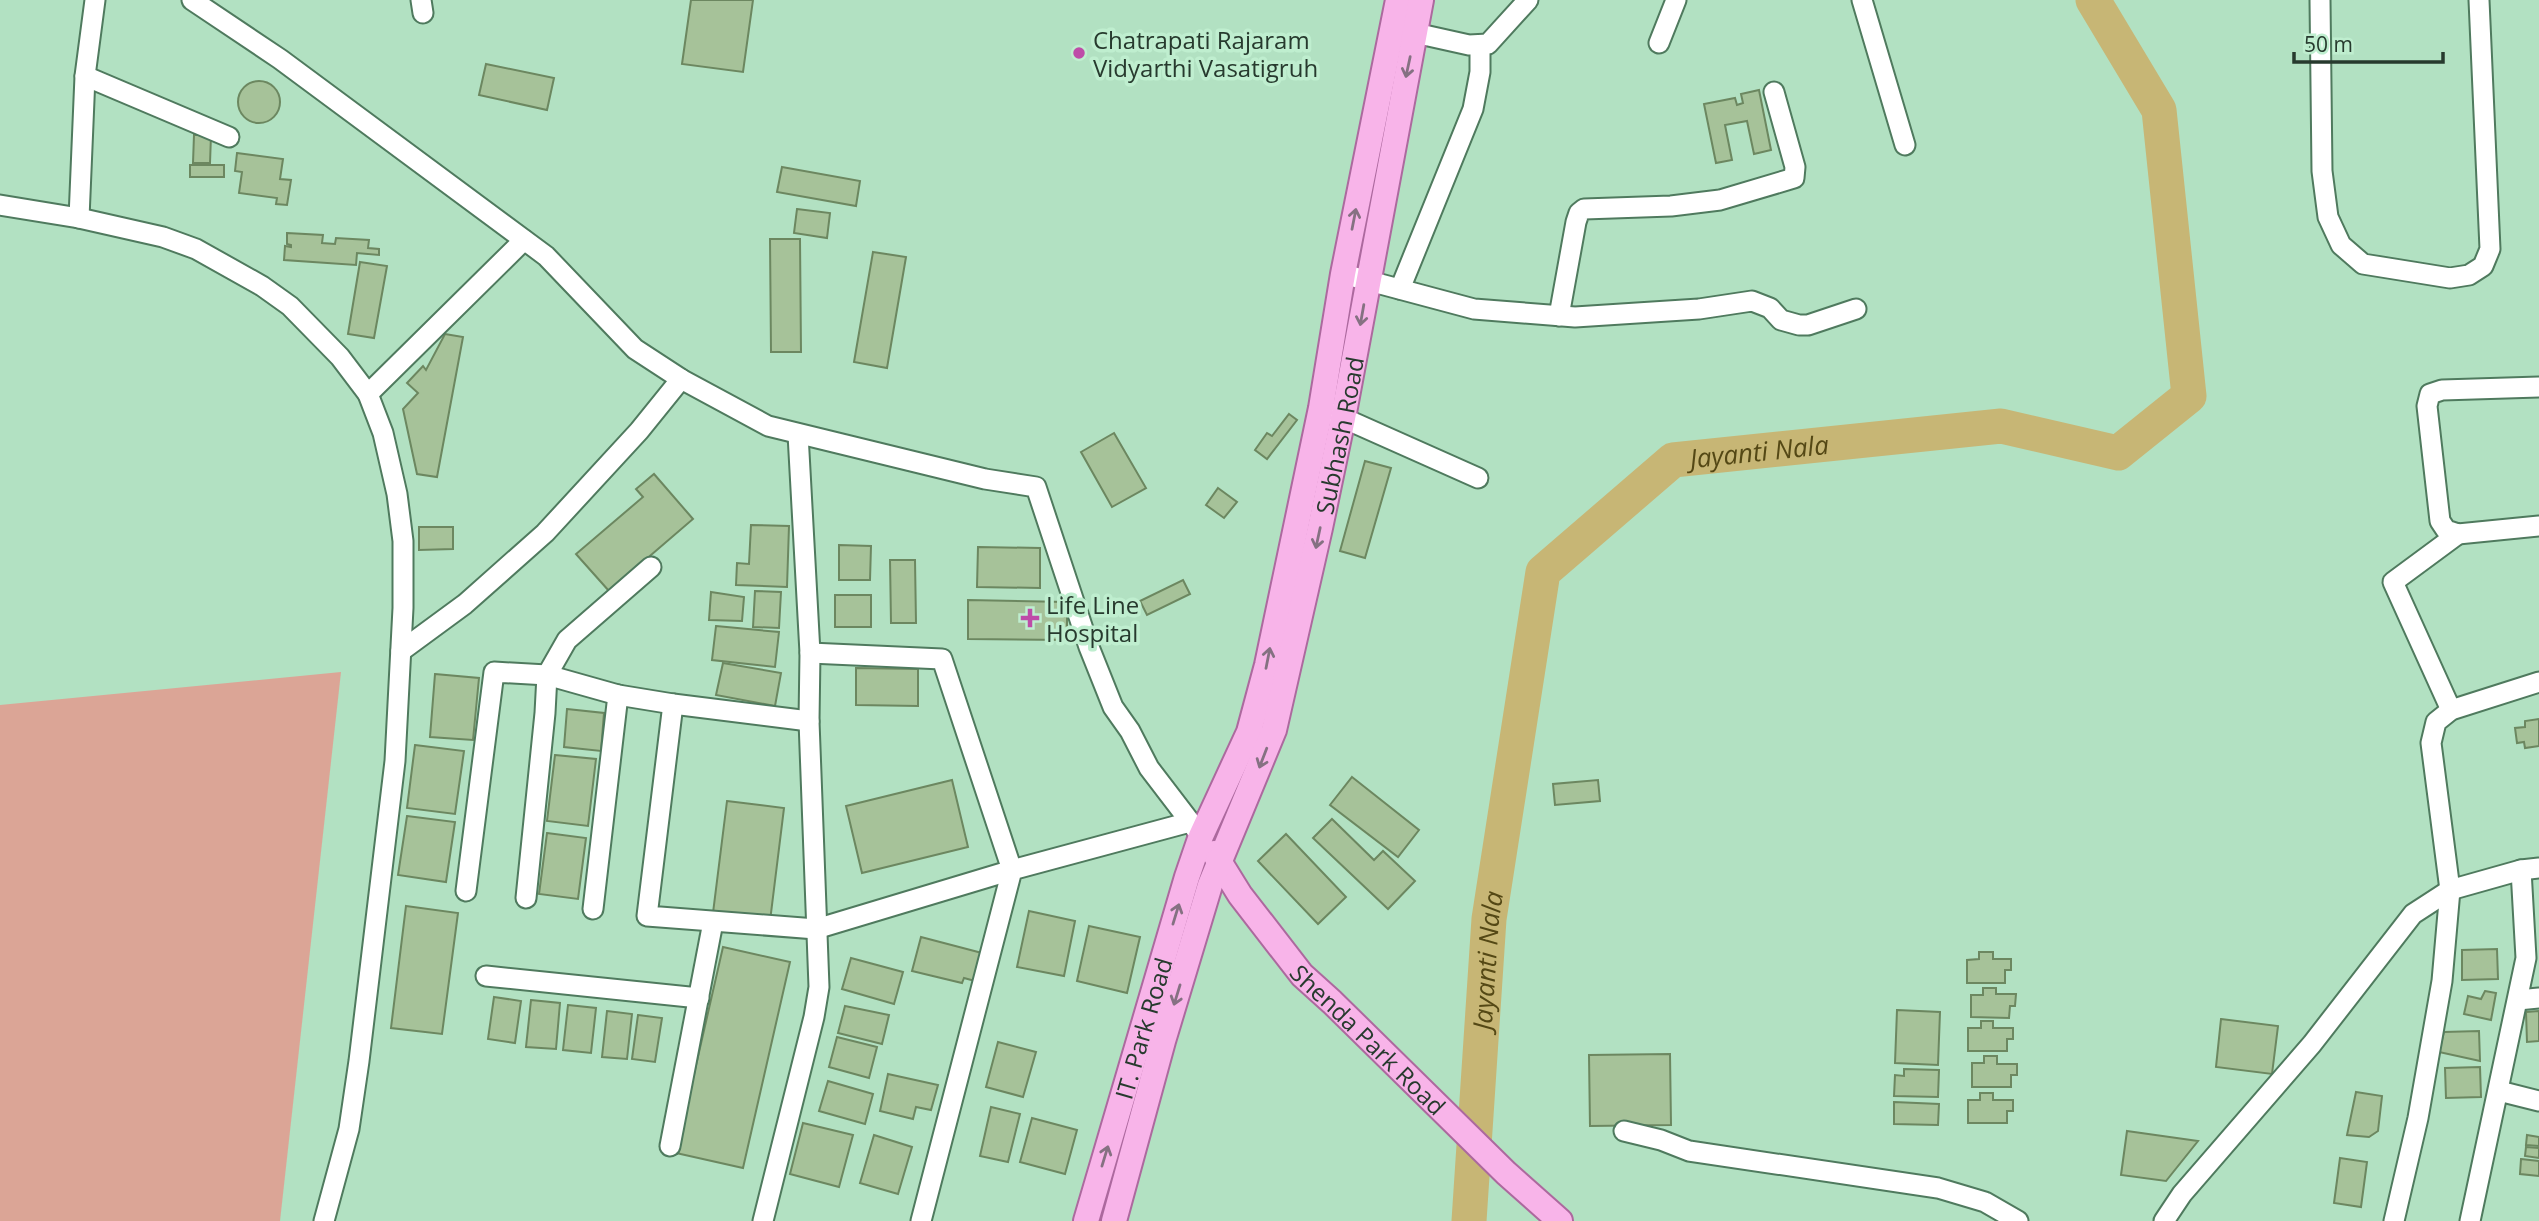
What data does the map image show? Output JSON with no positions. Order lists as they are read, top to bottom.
{
  "streets": {
    "main road": ["Subhash Road", "IT. Park Road", "Shenda Park Road"]
  },
  "crossings": [
    ["Subhash Road", "IT. Park Road"],
    ["Subhash Road", "Shenda Park Road"],
    ["IT. Park Road", "Shenda Park Road"]
  ],
  "water": ["Jayanti Nala"],
  "places": {
    "other": ["Chatrapati Rajaram Vidyarthi Vasatigruh"],
    "health": ["Life Line Hospital"]
  },
  "scale_bar": "50 m"
}
